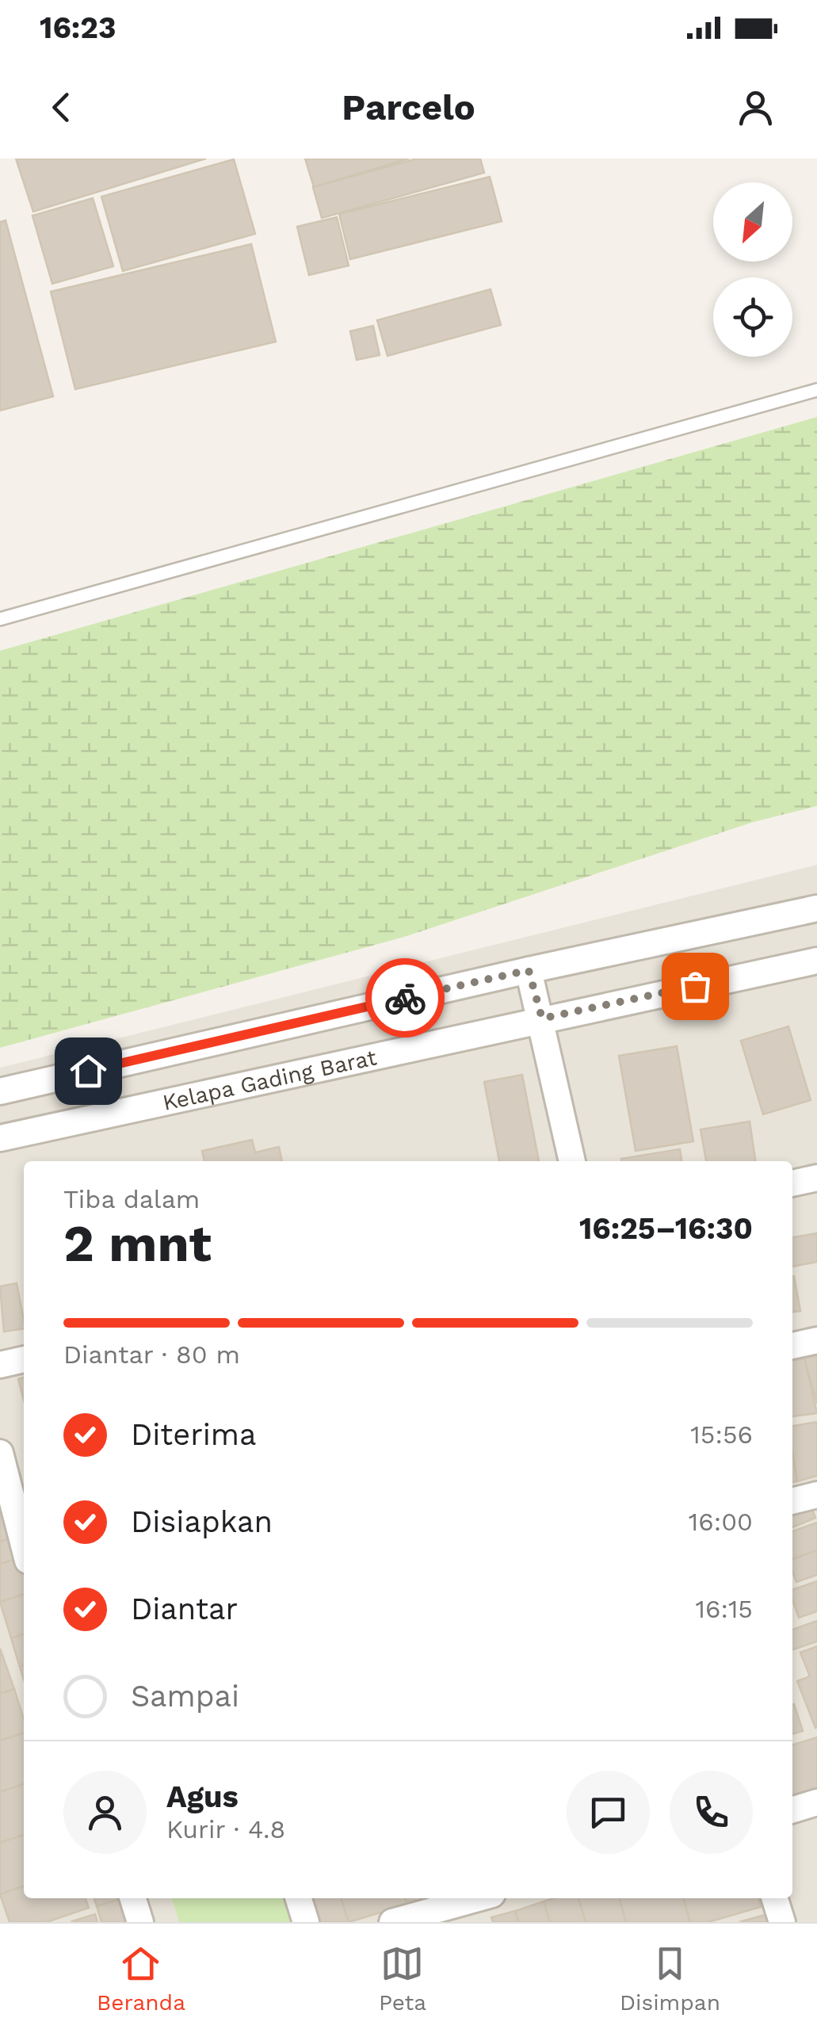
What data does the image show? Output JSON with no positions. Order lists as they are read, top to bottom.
{
  "streets": {
    "street": ["Kelapa Gading Barat"]
  },
  "north": "bottom left",
  "page": {
    "status": "16:23",
    "header": "Parcelo",
    "heading": ["2 mnt", "Tiba dalam", "16:25–16:30"],
    "panel": ["Agus", "Kurir · 4.8"],
    "bar": "Diantar · 80 m",
    "list": [
      ["Diterima", "15:56"],
      ["Disiapkan", "16:00"],
      ["Diantar", "16:15"],
      "Sampai"
    ],
    "tabs": ["Beranda", "Peta", "Disimpan"]
  }
}
